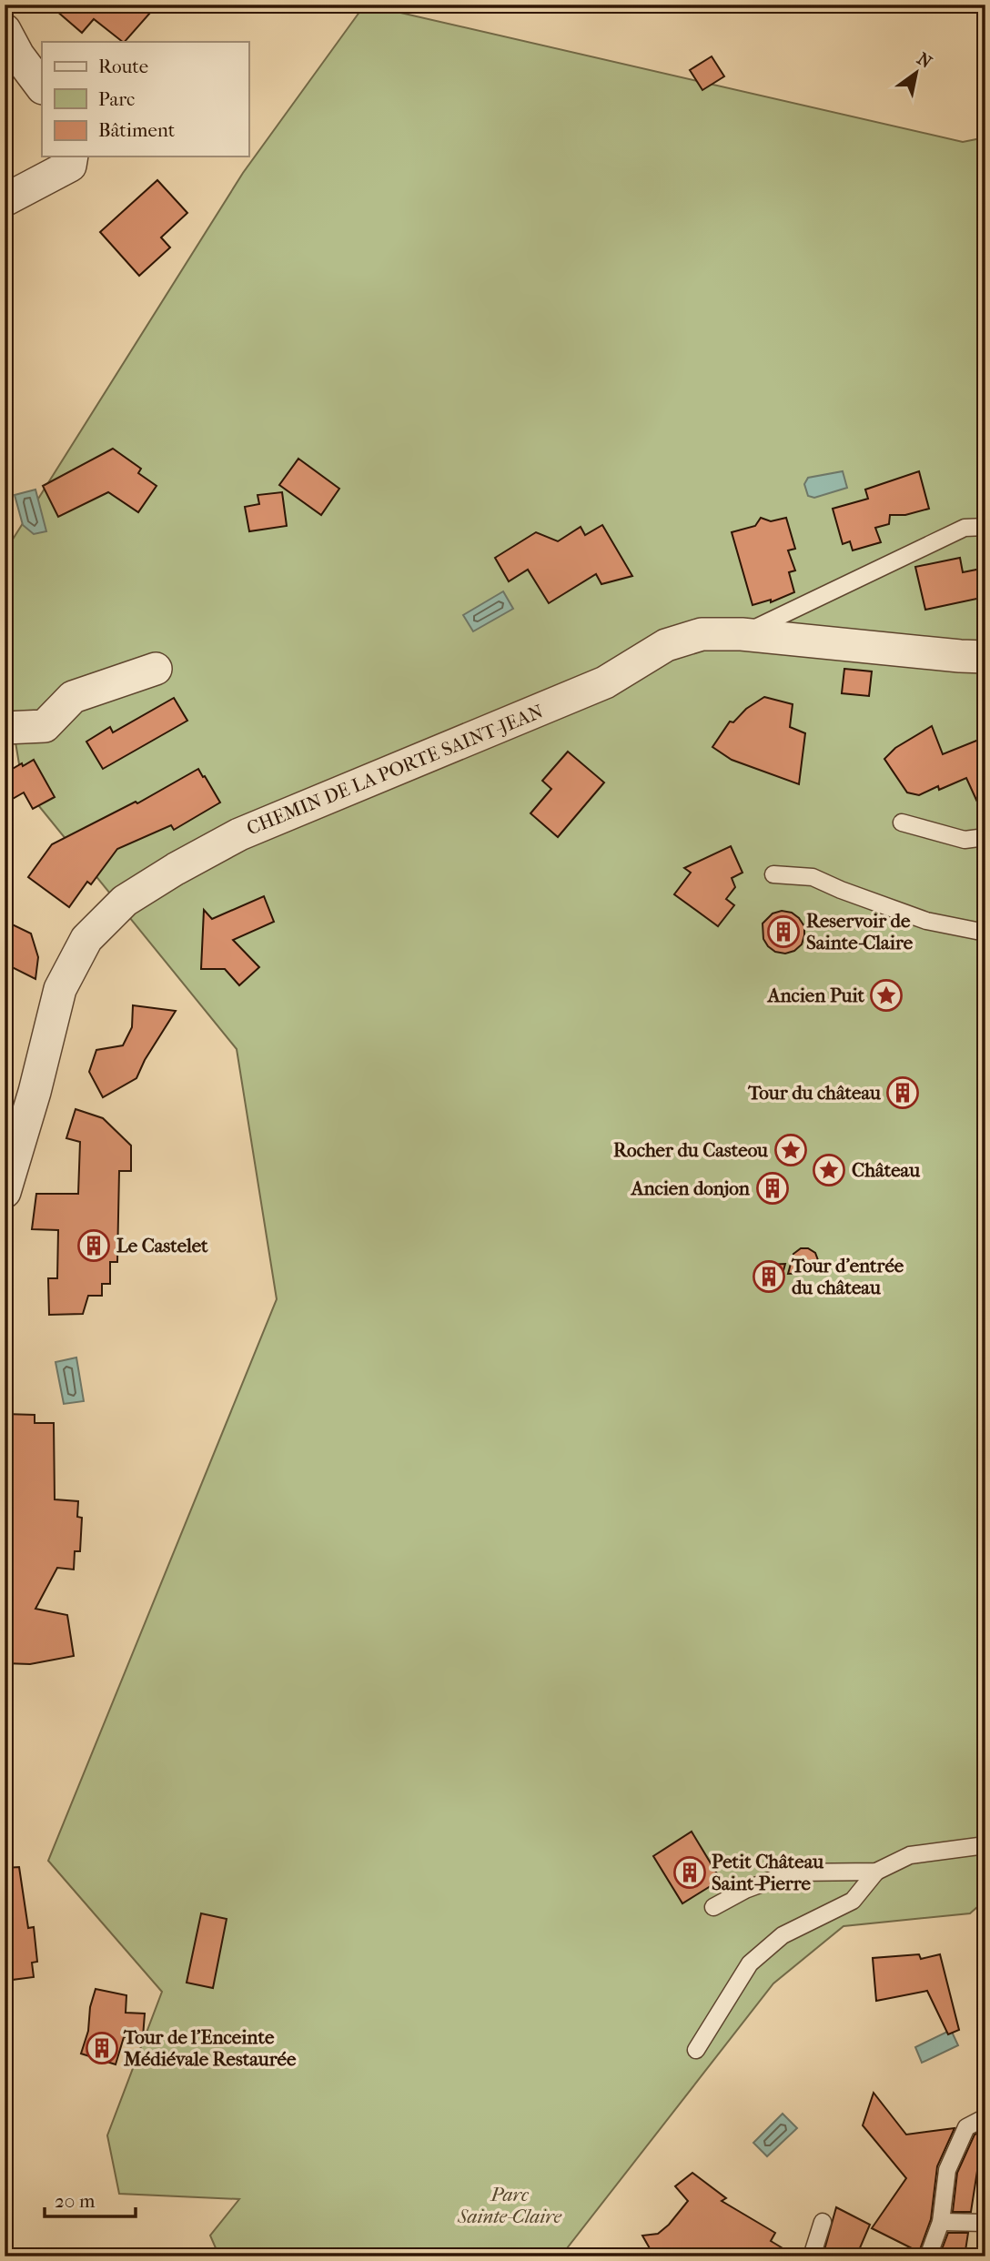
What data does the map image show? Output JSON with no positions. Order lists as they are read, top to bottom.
{
  "streets": {
    "street": ["CHEMIN DE LA PORTE SAINT-JEAN"]
  },
  "parks": ["Parc Sainte-Claire"],
  "places": {
    "building": [
      "Reservoir de Sainte-Claire",
      "Tour du château",
      "Ancien donjon",
      "Le Castelet",
      "Tour d'entrée du château",
      "Petit Château Saint-Pierre",
      "Tour de l'Enceinte Médiévale Restaurée"
    ],
    "place": ["Ancien Puit", "Rocher du Casteou", "Château"]
  },
  "legend": ["Route", "Parc", "Bâtiment"],
  "scale_bar": "20 m",
  "north": "top right"
}
